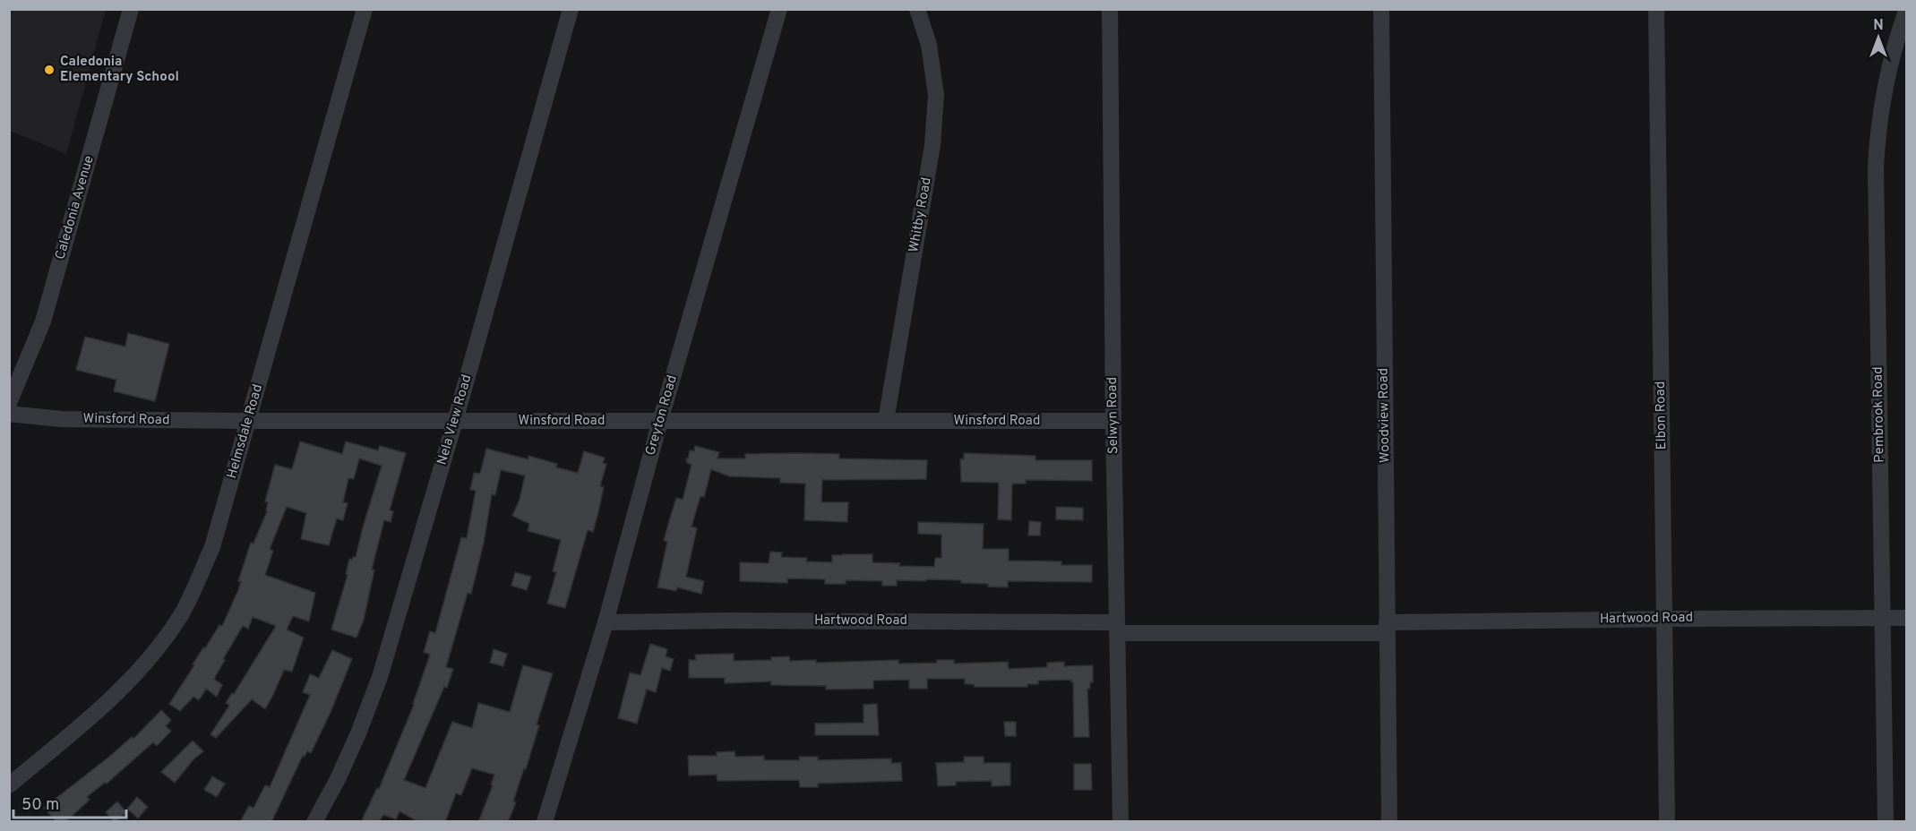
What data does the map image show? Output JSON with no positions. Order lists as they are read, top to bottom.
{
  "streets": {
    "street": [
      "Caledonia Avenue",
      "Whitby Road",
      "Pembrook Road",
      "Greyton Road",
      "Selwyn Road",
      "Woodview Road",
      "Elbon Road",
      "Winsford Road",
      "Nela View Road",
      "Helmsdale Road",
      "Hartwood Road"
    ]
  },
  "crossings": [
    ["Whitby Road", "Winsford Road"],
    ["Pembrook Road", "Hartwood Road"],
    ["Greyton Road", "Winsford Road"],
    ["Greyton Road", "Hartwood Road"],
    ["Selwyn Road", "Winsford Road"],
    ["Selwyn Road", "Hartwood Road"],
    ["Woodview Road", "Hartwood Road"],
    ["Elbon Road", "Hartwood Road"],
    ["Winsford Road", "Nela View Road"],
    ["Winsford Road", "Helmsdale Road"]
  ],
  "places": ["Caledonia Elementary School"],
  "scale_bar": "50 m",
  "north": "top"
}
